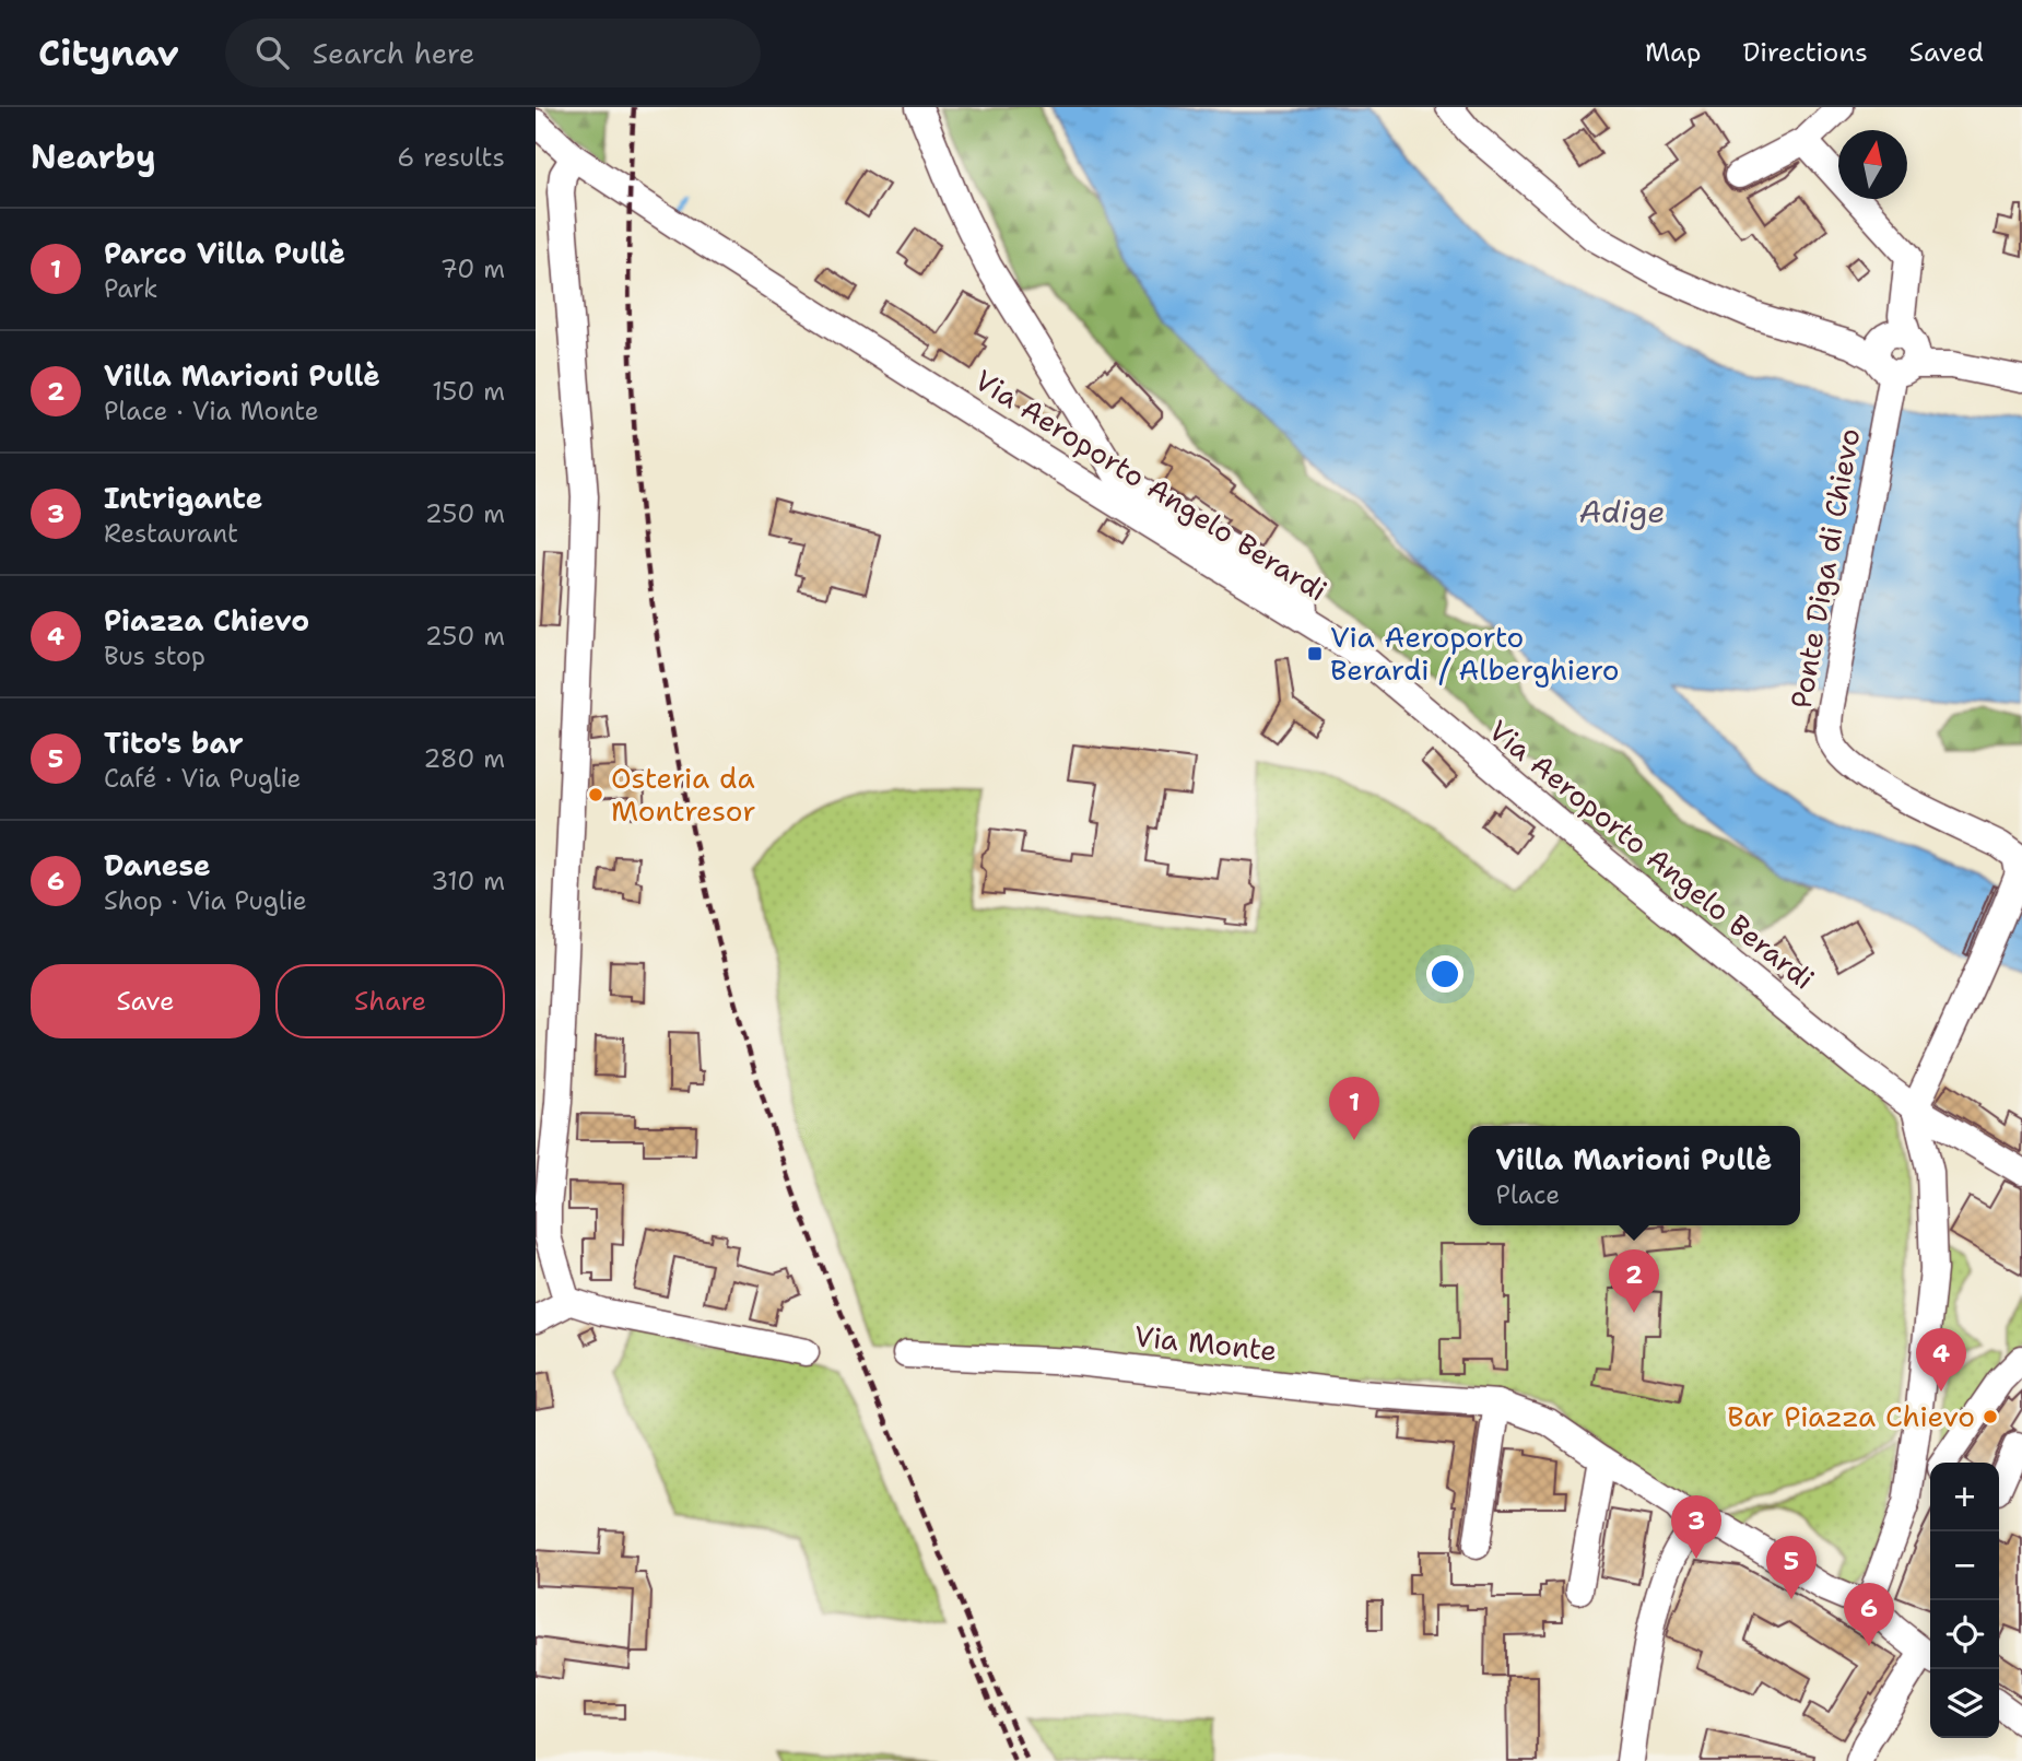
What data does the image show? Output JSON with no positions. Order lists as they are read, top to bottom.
{
  "streets": {
    "street": ["Via Aeroporto Angelo Berardi", "Ponte Diga di Chievo", "Via Monte"]
  },
  "crossings": [
    ["Via Aeroporto Angelo Berardi", "Ponte Diga di Chievo"]
  ],
  "water": ["Adige"],
  "places": {
    "transit": ["Via Aeroporto Berardi / Alberghiero"],
    "other": ["Osteria da Montresor", "Bar Piazza Chievo"]
  },
  "north": "top",
  "page": {
    "header": "Citynav",
    "search": "Search here",
    "nav": ["Map", "Directions", "Saved"],
    "heading": ["Nearby", "6 results"],
    "list": [
      {
        "mark": "1",
        "name": "Parco Villa Pullè",
        "note": "Park",
        "value": "70 m"
      },
      {
        "mark": "2",
        "name": "Villa Marioni Pullè",
        "note": "Place · Via Monte",
        "value": "150 m"
      },
      {
        "mark": "3",
        "name": "Intrigante",
        "note": "Restaurant",
        "value": "250 m"
      },
      {
        "mark": "4",
        "name": "Piazza Chievo",
        "note": "Bus stop",
        "value": "250 m"
      },
      {
        "mark": "5",
        "name": "Tito's bar",
        "note": "Café · Via Puglie",
        "value": "280 m"
      },
      {
        "mark": "6",
        "name": "Danese",
        "note": "Shop · Via Puglie",
        "value": "310 m"
      }
    ],
    "buttons": ["Save", "Share"],
    "pins": [
      "1",
      "2",
      "4",
      "3",
      "5",
      "6"
    ],
    "popup": ["Villa Marioni Pullè", "Place"],
    "map_buttons": ["+", "−"]
  }
}
